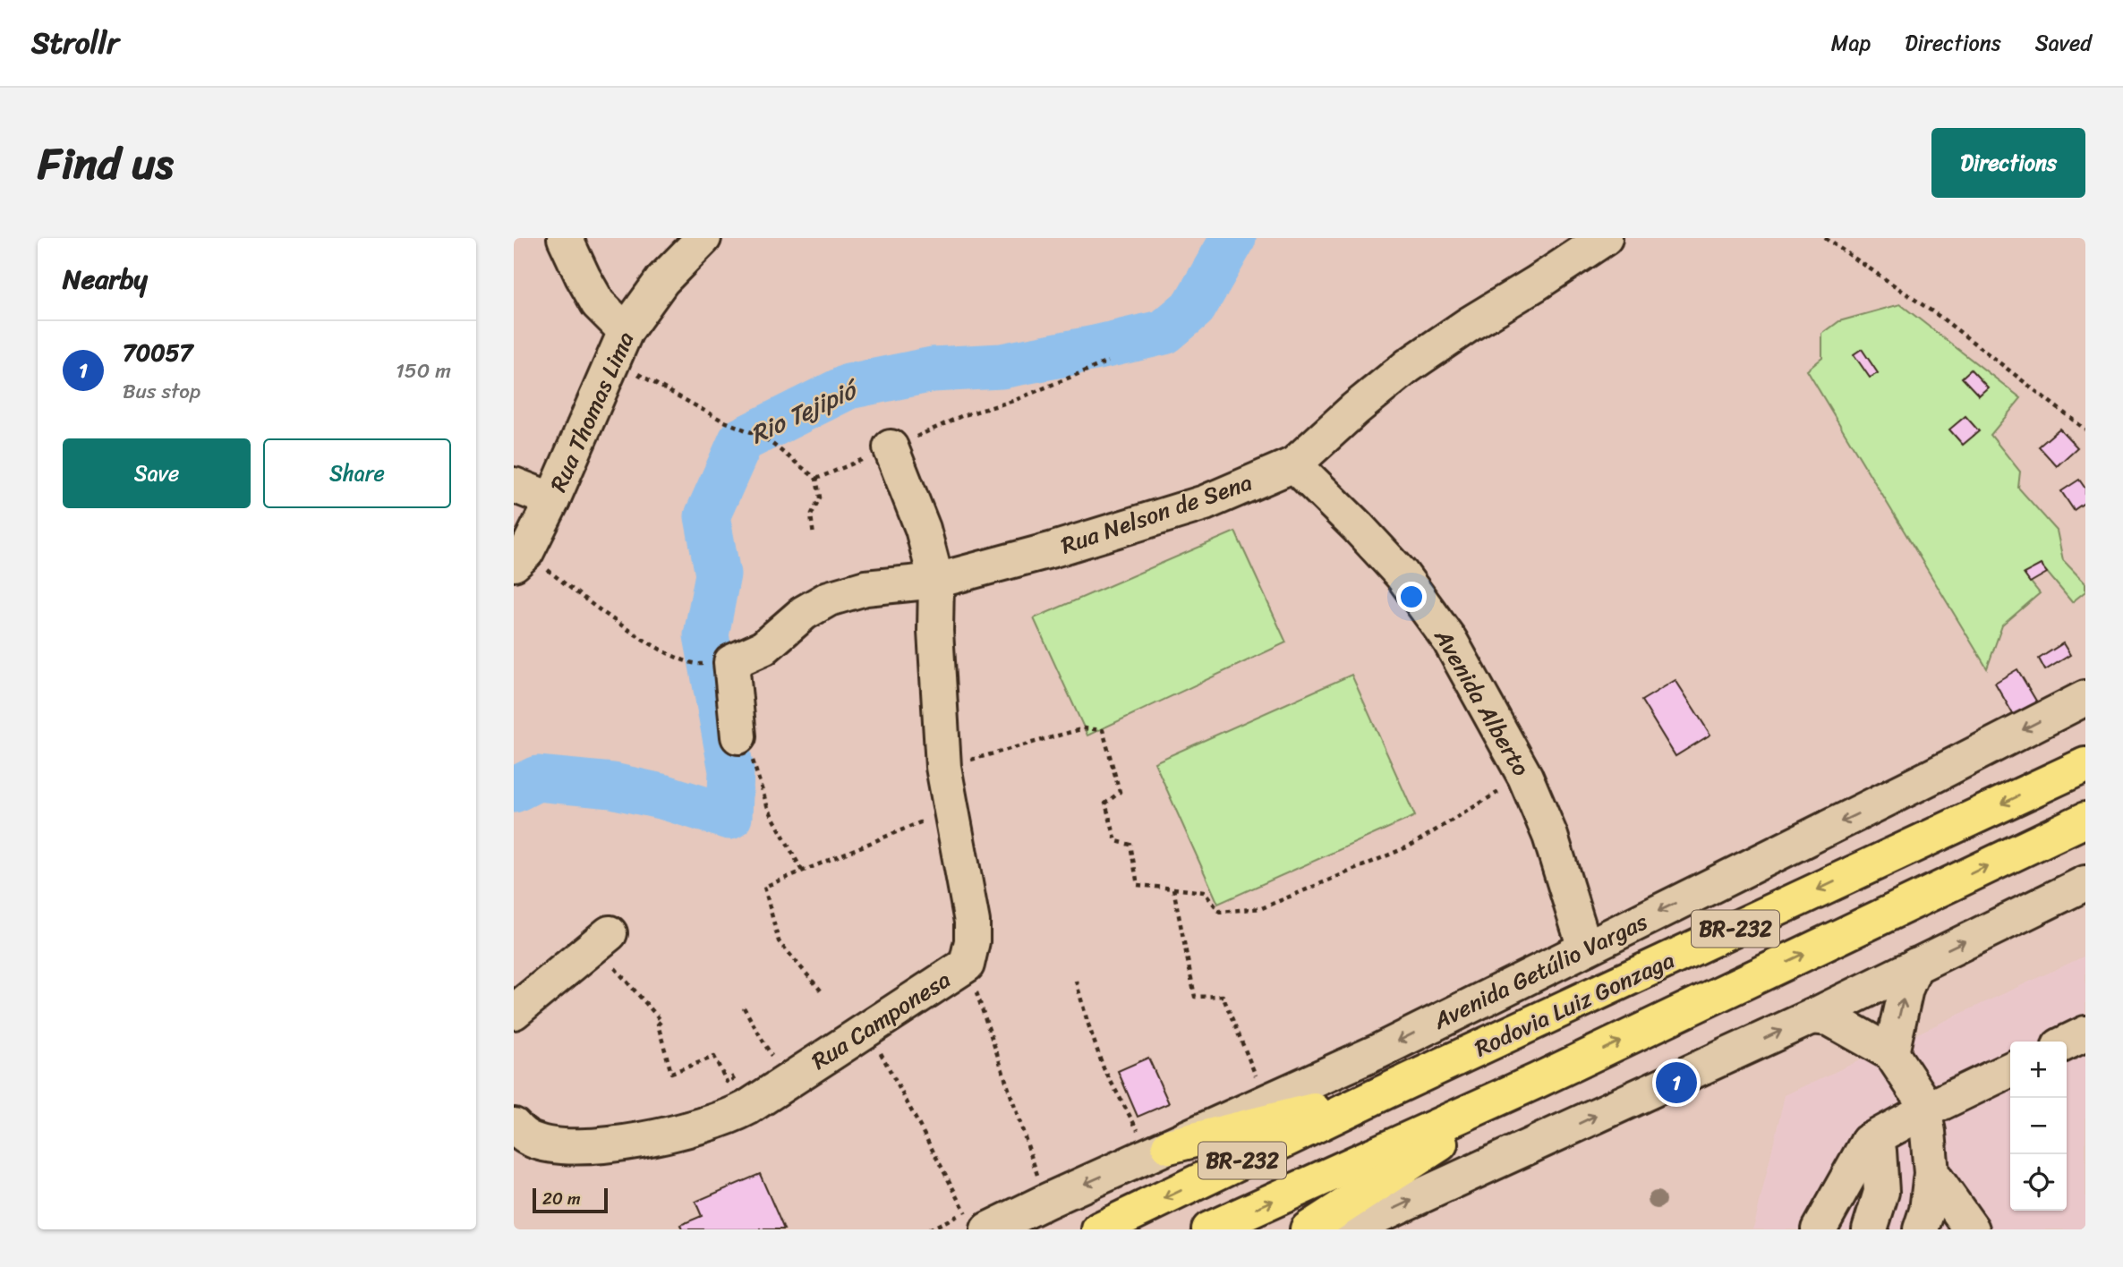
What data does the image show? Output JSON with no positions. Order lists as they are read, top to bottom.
{
  "streets": {
    "highway": ["BR-232", "Rodovia Luiz Gonzaga"],
    "street": [
      "Rua Thomas Lima",
      "Rua Nelson de Sena",
      "Avenida Alberto",
      "Avenida Getúlio Vargas",
      "Rua Camponesa"
    ]
  },
  "crossings": [
    ["Rua Nelson de Sena", "Avenida Alberto"],
    ["Rua Nelson de Sena", "Rua Camponesa"],
    ["Avenida Alberto", "Avenida Getúlio Vargas"]
  ],
  "water": ["Rio Tejipió"],
  "scale_bar": "20 m",
  "page": {
    "header": "Strollr",
    "nav": ["Map", "Directions", "Saved"],
    "title": "Find us",
    "buttons": [
      "Directions",
      ["Save", "Share"]
    ],
    "heading": "Nearby",
    "list": [
      {
        "mark": "1",
        "name": "70057",
        "note": "Bus stop",
        "value": "150 m"
      }
    ],
    "map_buttons": ["+", "−"],
    "pins": "1",
    "scale": "20 m"
  }
}
